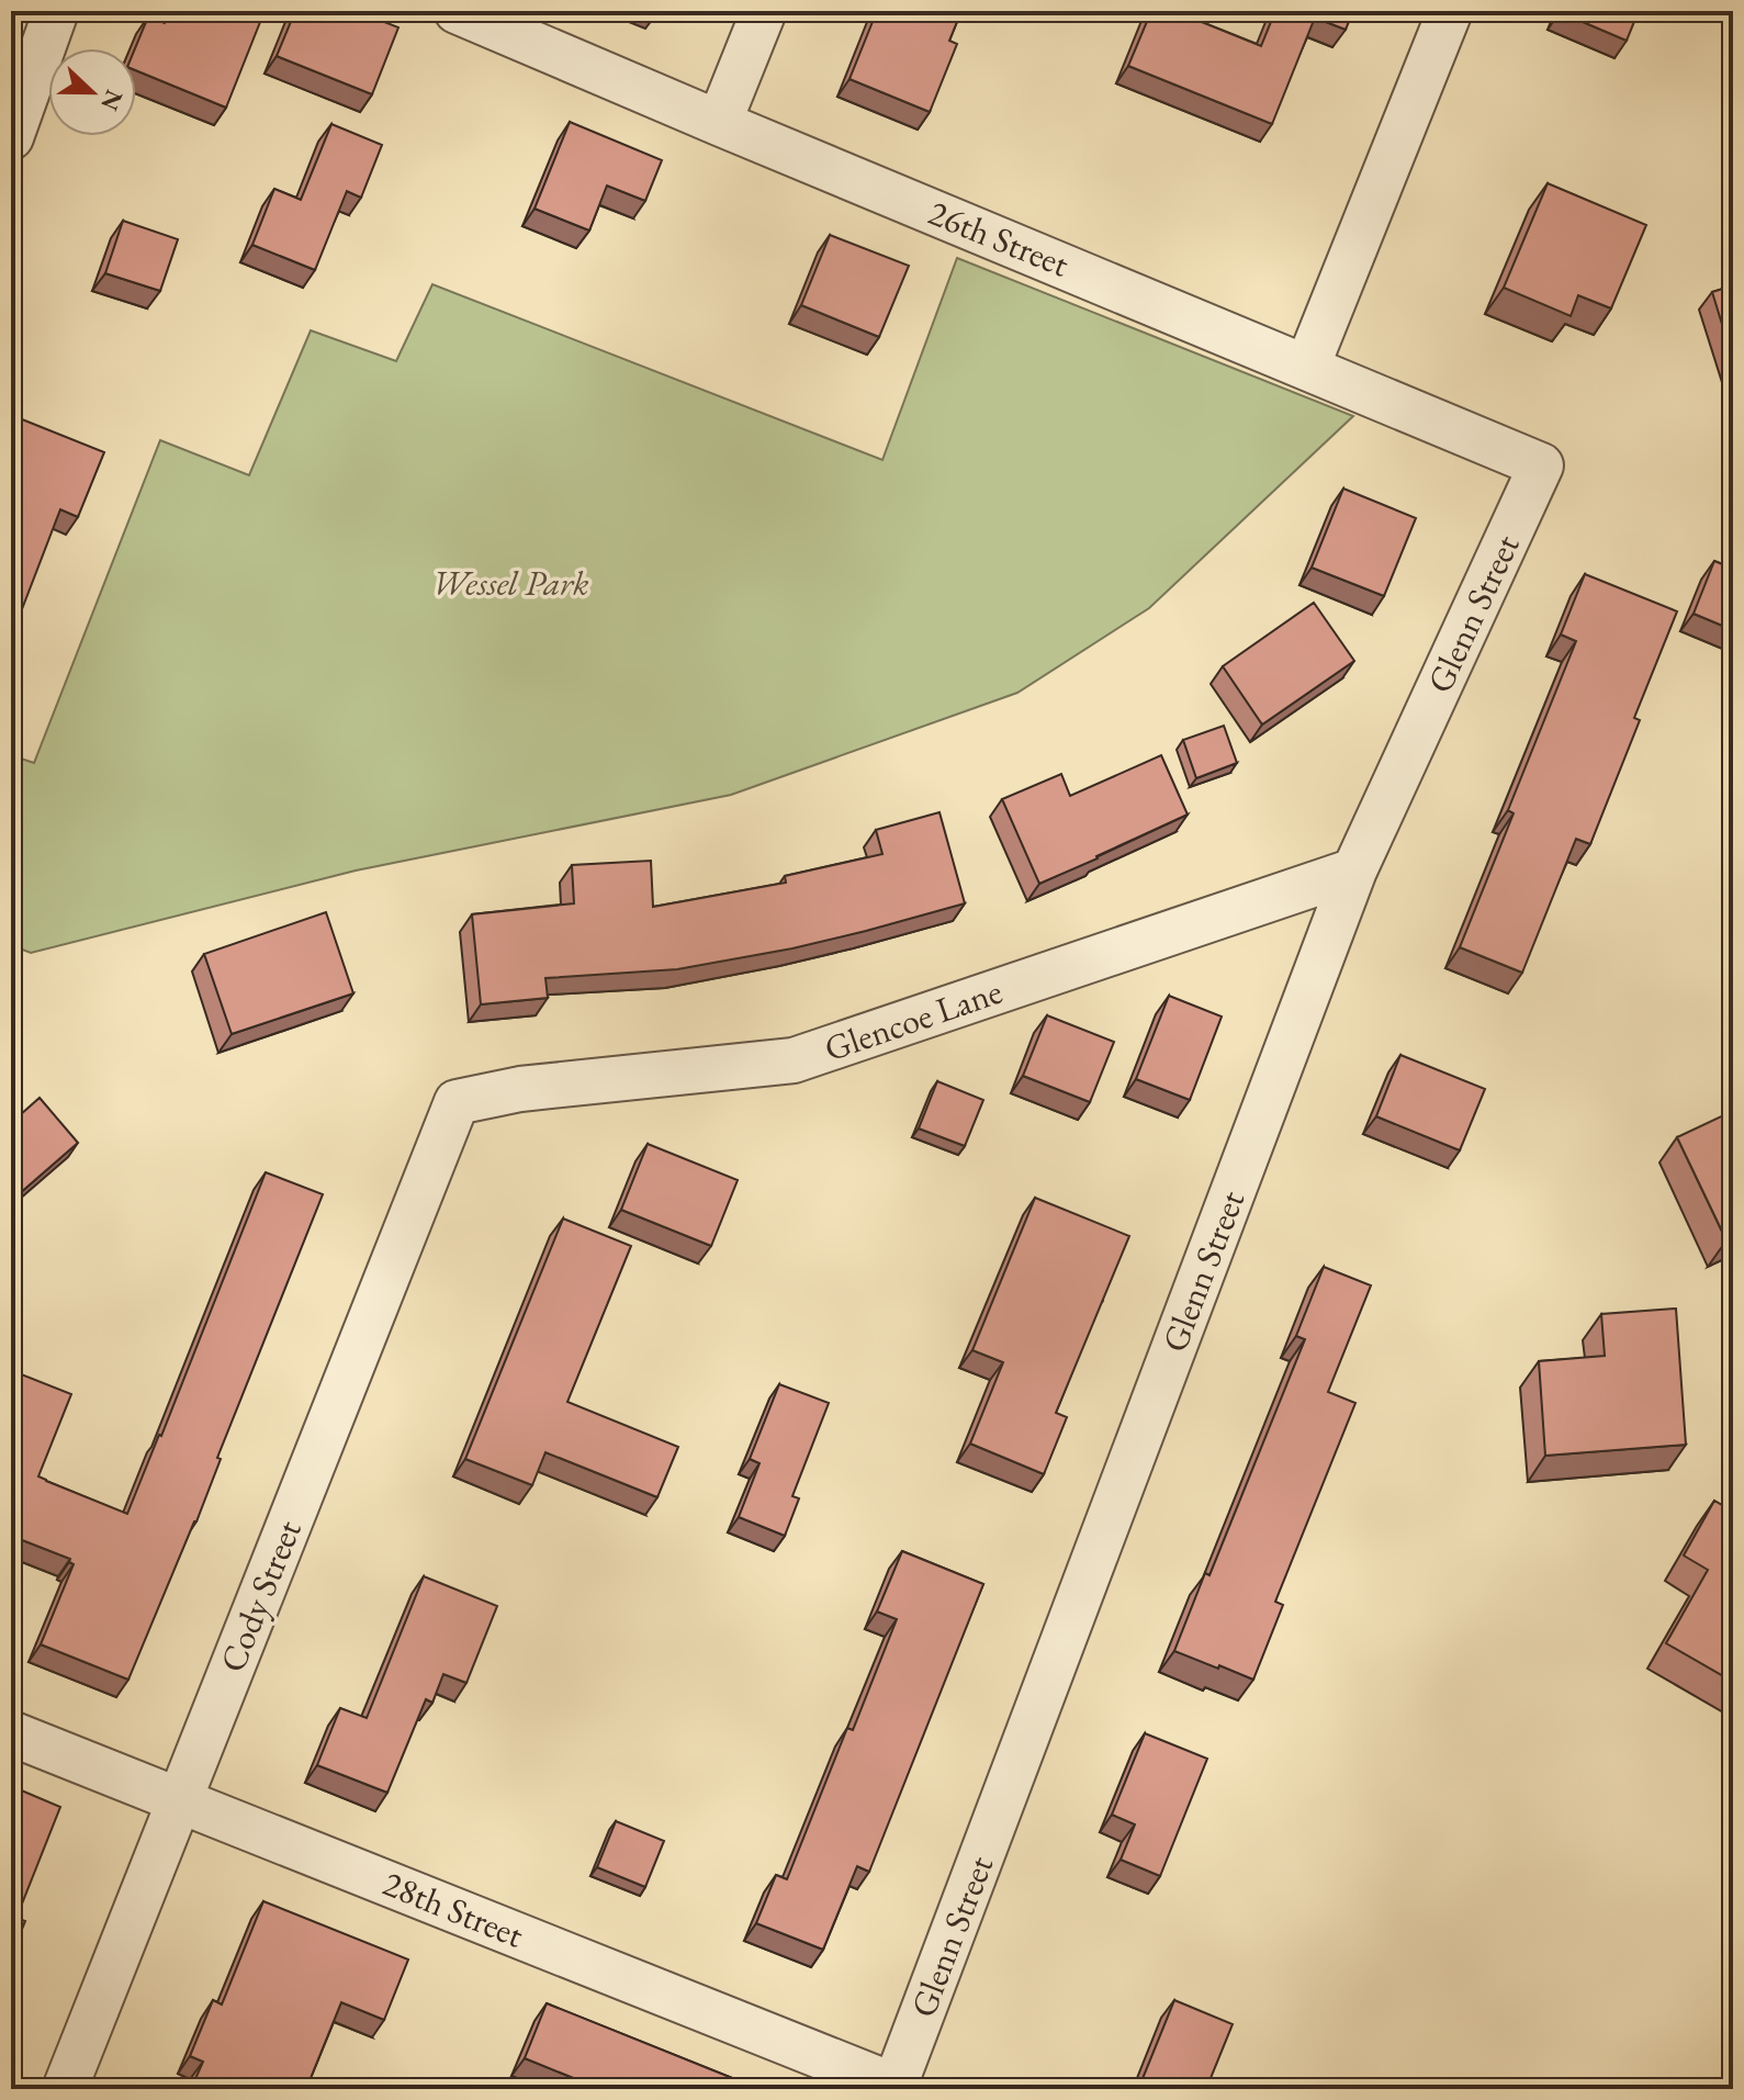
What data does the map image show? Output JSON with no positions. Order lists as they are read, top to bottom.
{
  "streets": {
    "street": [
      "26th Street",
      "Glenn Street",
      "Glencoe Lane",
      "Cody Street",
      "28th Street"
    ]
  },
  "crossings": [
    ["26th Street", "Glenn Street"],
    ["Glenn Street", "Glencoe Lane"],
    ["Glenn Street", "28th Street"],
    ["Glencoe Lane", "Cody Street"],
    ["Cody Street", "28th Street"]
  ],
  "parks": ["Wessel Park"],
  "north": "right"
}
